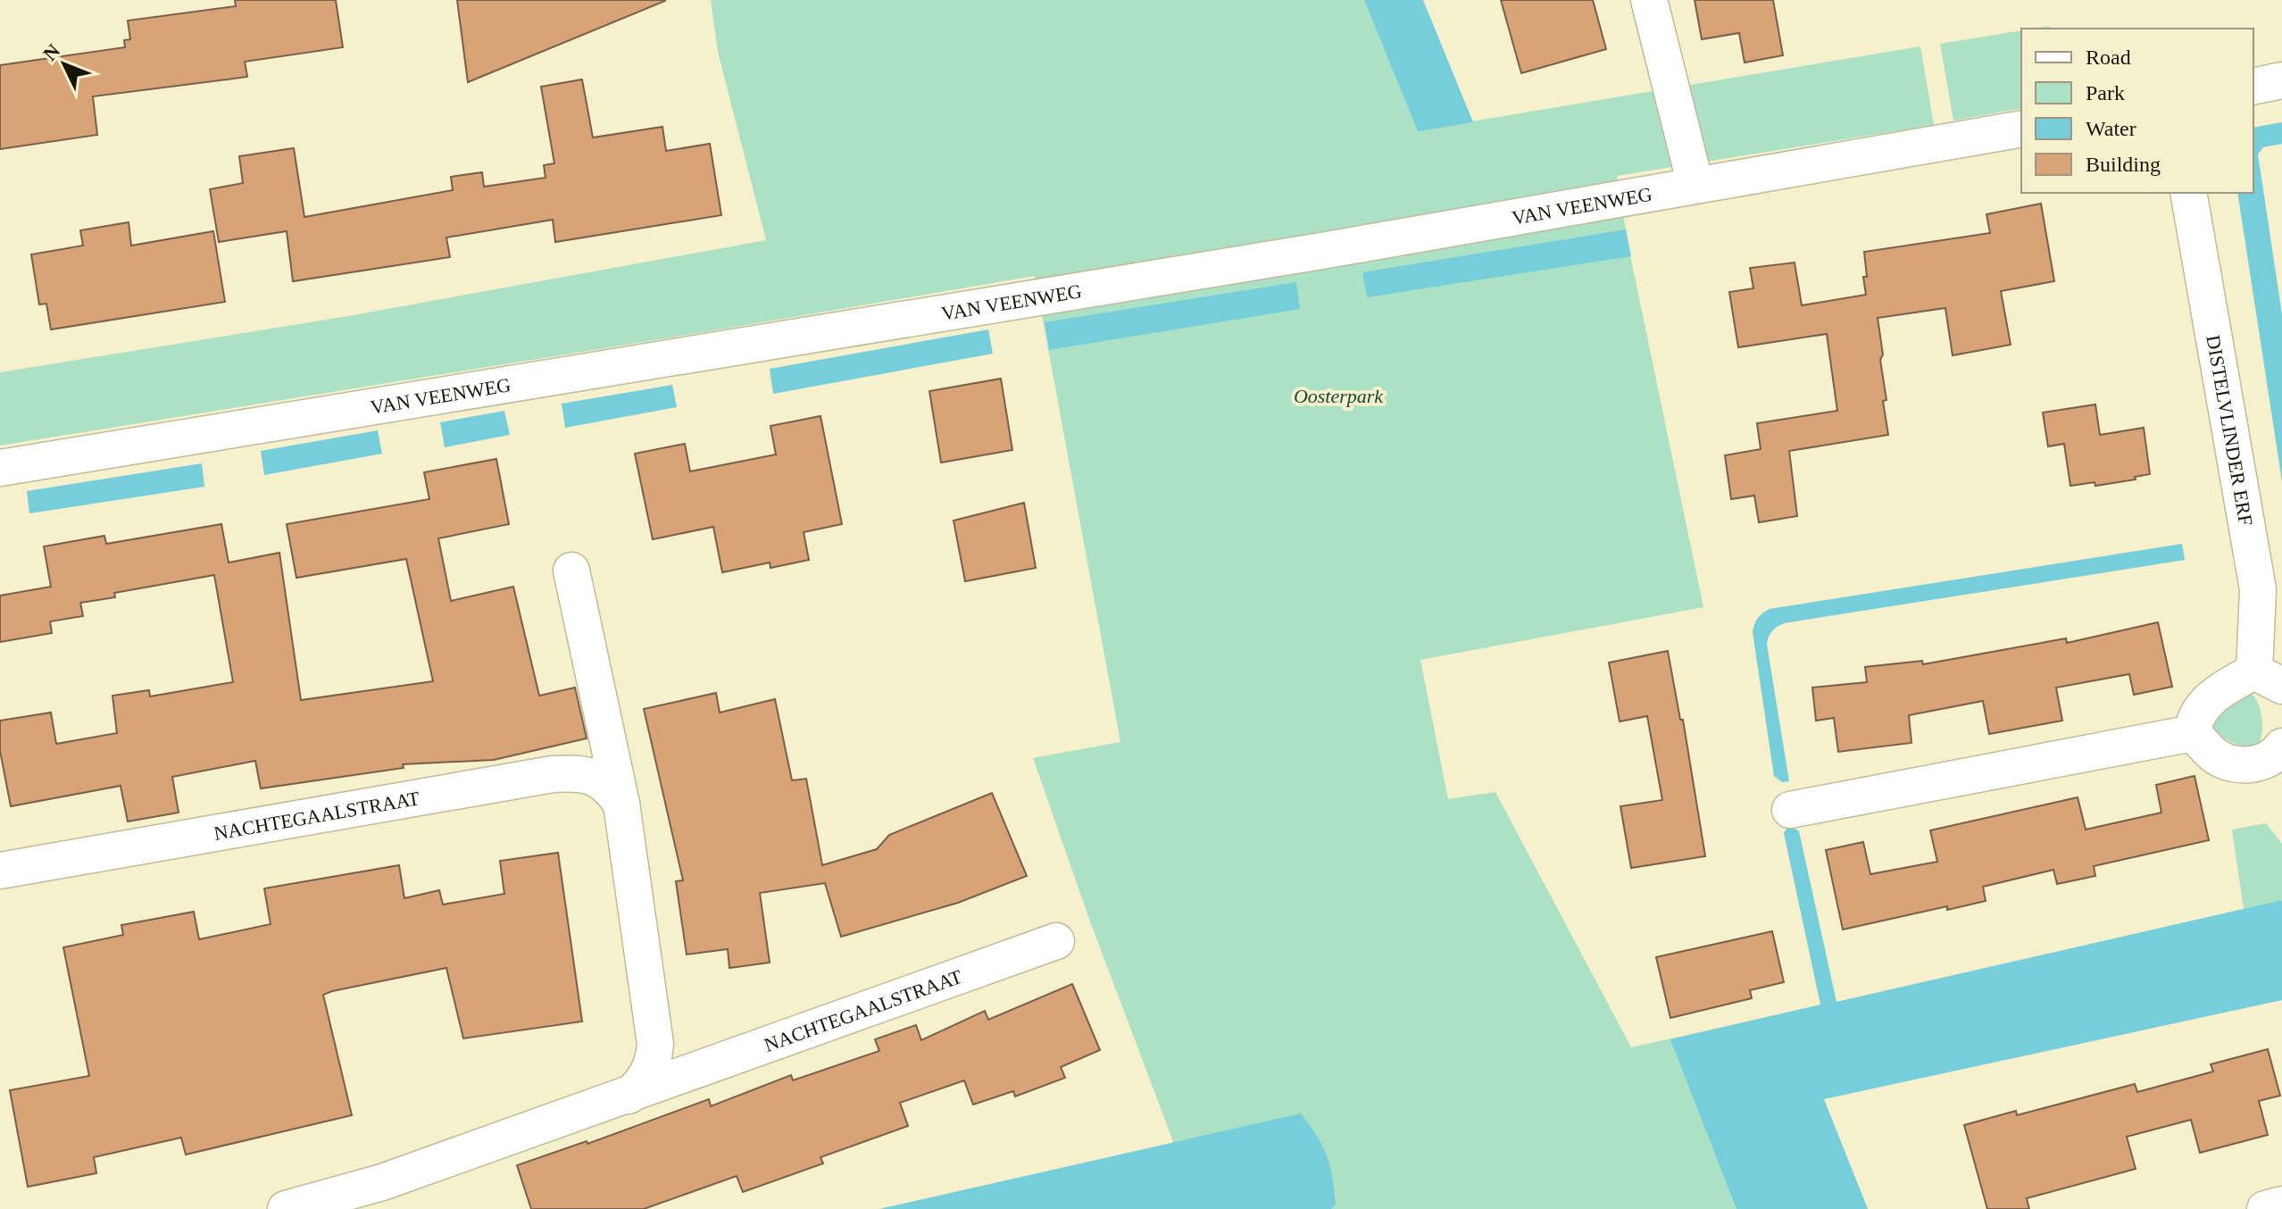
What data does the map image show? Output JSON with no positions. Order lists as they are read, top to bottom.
{
  "streets": {
    "street": ["VAN VEENWEG", "DISTELVLINDER ERF", "NACHTEGAALSTRAAT"]
  },
  "parks": ["Oosterpark"],
  "legend": [
    "Road",
    "Park",
    "Water",
    "Building"
  ],
  "north": "top left"
}
